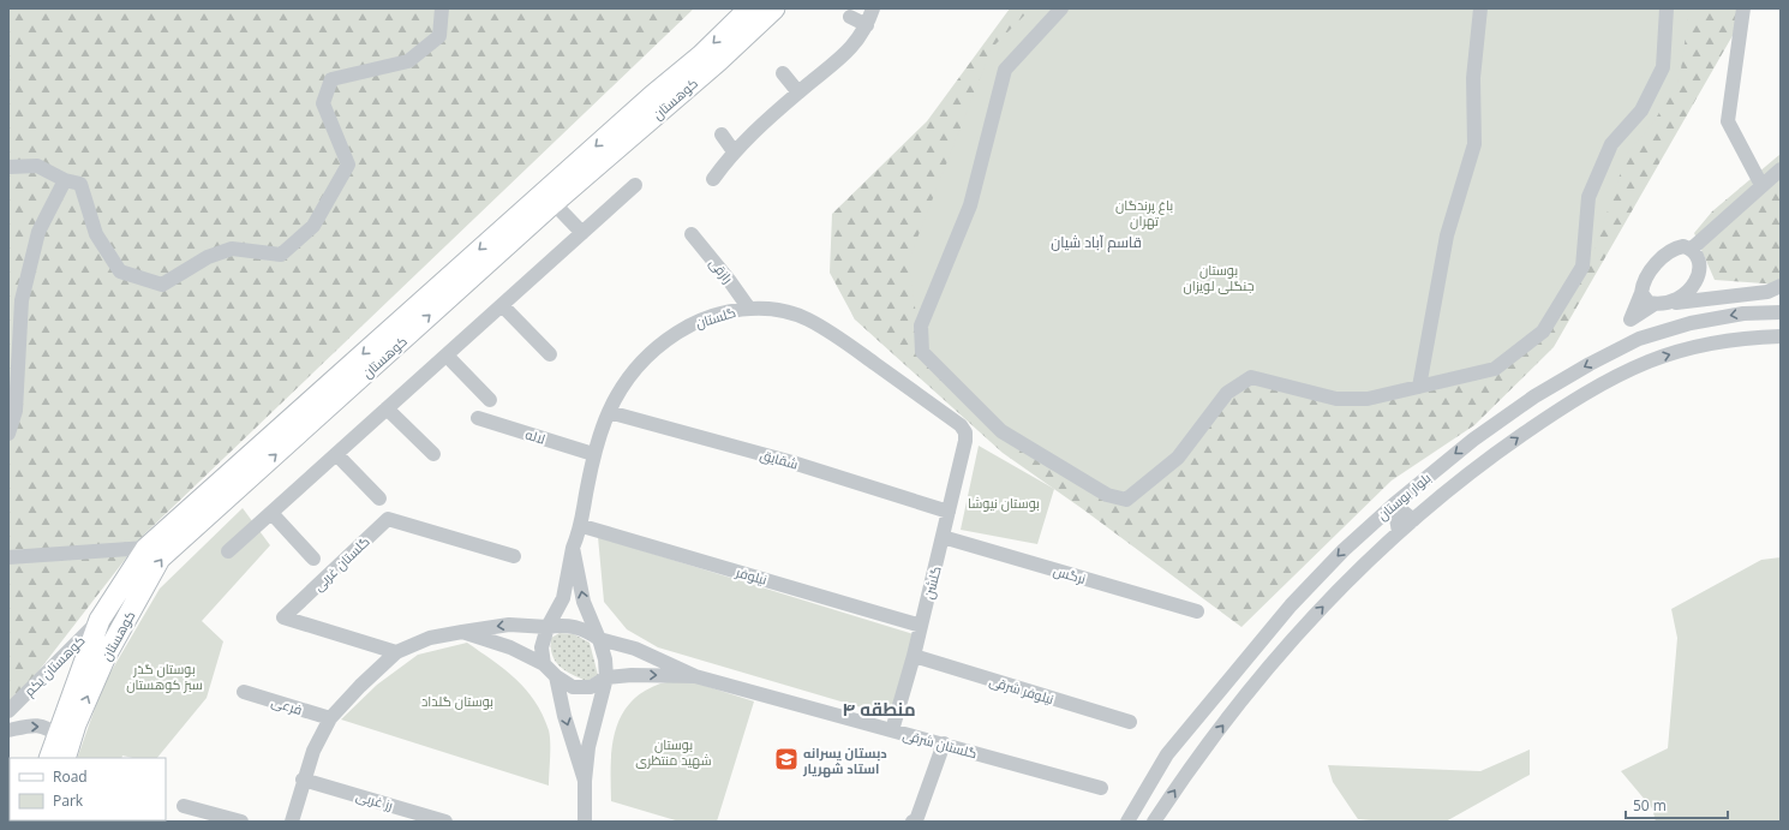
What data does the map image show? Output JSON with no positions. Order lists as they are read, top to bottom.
{
  "streets": {
    "main road": ["کوهستان"],
    "street": [
      "رازقی",
      "گلستان",
      "لاله",
      "شقایق",
      "بلوار بوستان",
      "گلستان غربی",
      "نرگس",
      "نیلوفر",
      "گلشن",
      "کوهستان یکم",
      "نیلوفر شرقی",
      "فرعی",
      "گلستان شرقی",
      "رز غربی"
    ]
  },
  "crossings": [
    ["کوهستان", "کوهستان یکم"],
    ["رازقی", "گلستان"],
    ["گلستان", "لاله"],
    ["گلستان", "شقایق"],
    ["گلستان", "نیلوفر"],
    ["گلستان", "گلشن"],
    ["شقایق", "گلشن"],
    ["نرگس", "گلشن"],
    ["نیلوفر", "گلشن"],
    ["گلشن", "نیلوفر شرقی"],
    ["گلشن", "گلستان شرقی"]
  ],
  "districts": ["قاسم آباد شیان", "منطقه ۴"],
  "parks": [
    "باغ پرندگان تهران",
    "بوستان جنگلی لویزان",
    "بوستان نیوشا",
    "بوستان گذر سبز کوهستان",
    "بوستان گلداد",
    "بوستان شهید منتظری"
  ],
  "places": {
    "school or university": ["دبستان پسرانه استاد شهريار"]
  },
  "legend": ["Road", "Park"],
  "scale_bar": "50 m"
}
